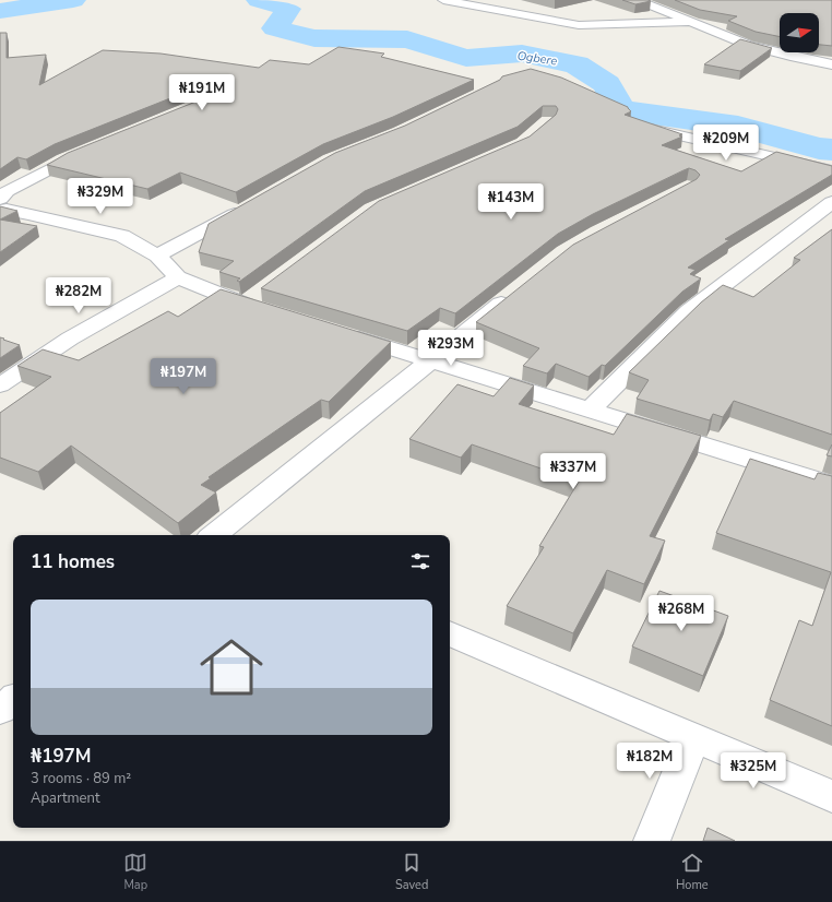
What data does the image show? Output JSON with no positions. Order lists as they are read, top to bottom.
{
  "water": ["Ogbere"],
  "north": "right",
  "page": {
    "price": [
      "₦191M",
      "₦209M",
      "₦329M",
      "₦143M",
      "₦282M",
      "₦293M",
      "₦197M",
      "₦337M",
      "₦268M",
      "₦182M",
      "₦325M"
    ],
    "heading": "11 homes",
    "list": [
      {
        "name": "₦197M",
        "note": "3 rooms · 89 m² · Apartment"
      }
    ],
    "tabs": ["Map", "Saved", "Home"]
  }
}
